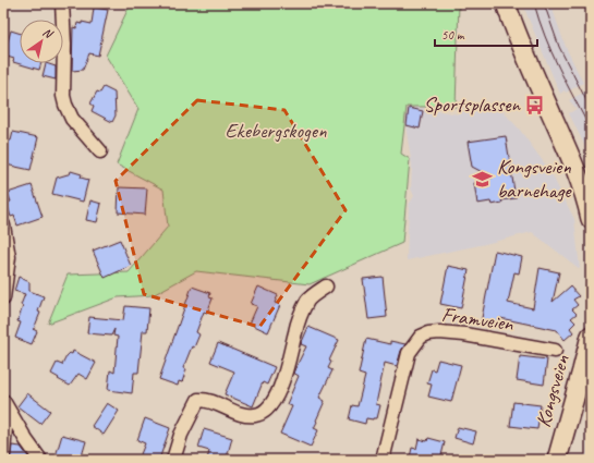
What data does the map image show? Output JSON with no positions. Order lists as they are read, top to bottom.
{
  "streets": {
    "main road": ["Kongsveien"],
    "street": ["Framveien"]
  },
  "parks": ["Ekebergskogen"],
  "places": {
    "bus stop": ["Sportsplassen"],
    "school or university": ["Kongsveien barnehage"]
  },
  "scale_bar": "50 m",
  "north": "top right"
}
